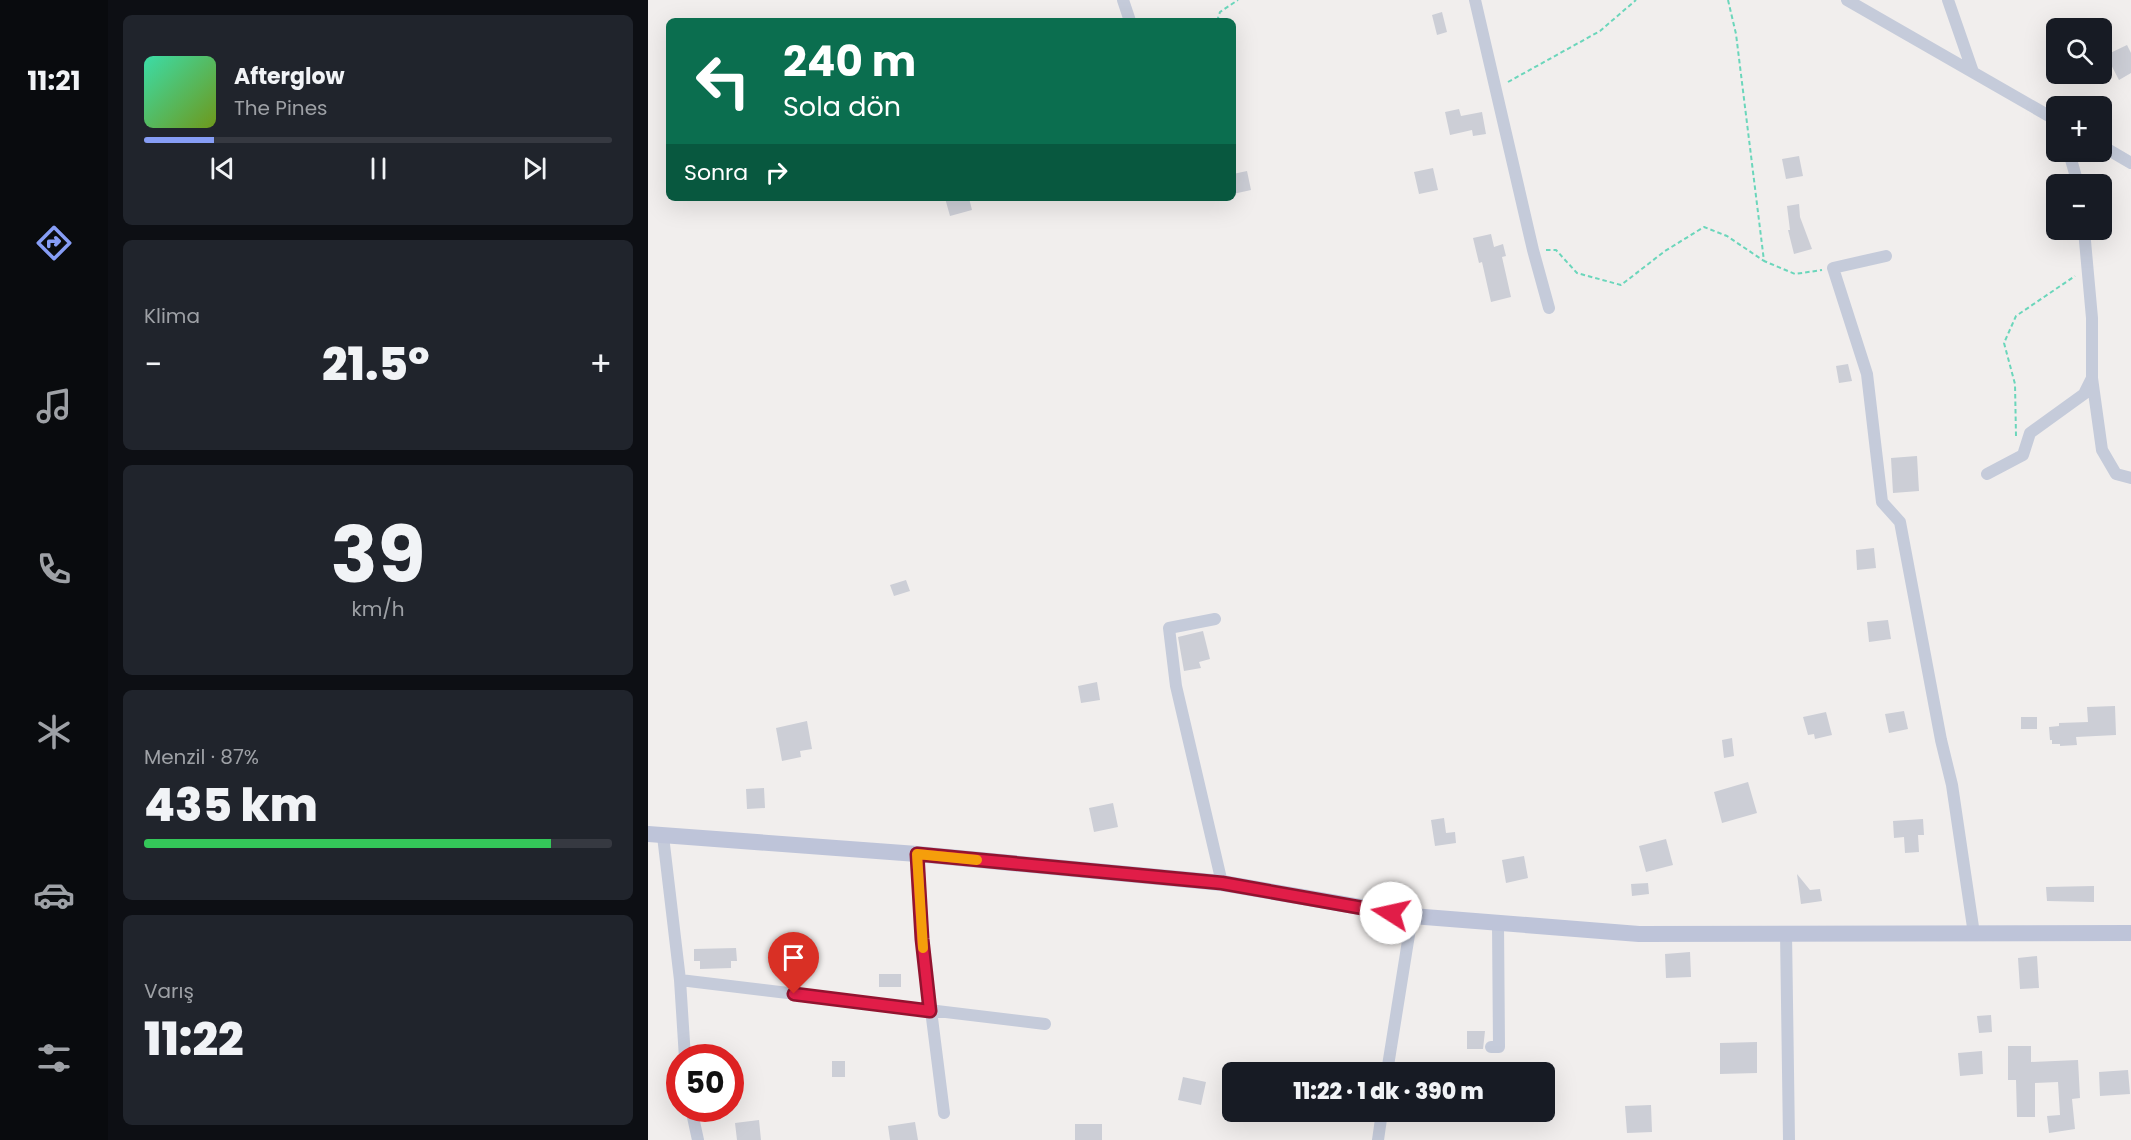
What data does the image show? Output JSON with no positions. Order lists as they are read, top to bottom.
{
  "page": {
    "tabs": "11:21",
    "map_buttons": ["+", "−"],
    "turn": ["240 m", "Sola dön"],
    "song": ["Afterglow", "The Pines"],
    "then": "Sonra",
    "tile": [
      "Klima",
      ["39", "km/h"],
      ["Menzil · 87%", "435 km"],
      ["Varış", "11:22"]
    ],
    "heat": ["−", "21.5°", "+"],
    "limit": "50",
    "trip": "11:22 · 1 dk · 390 m"
  }
}
